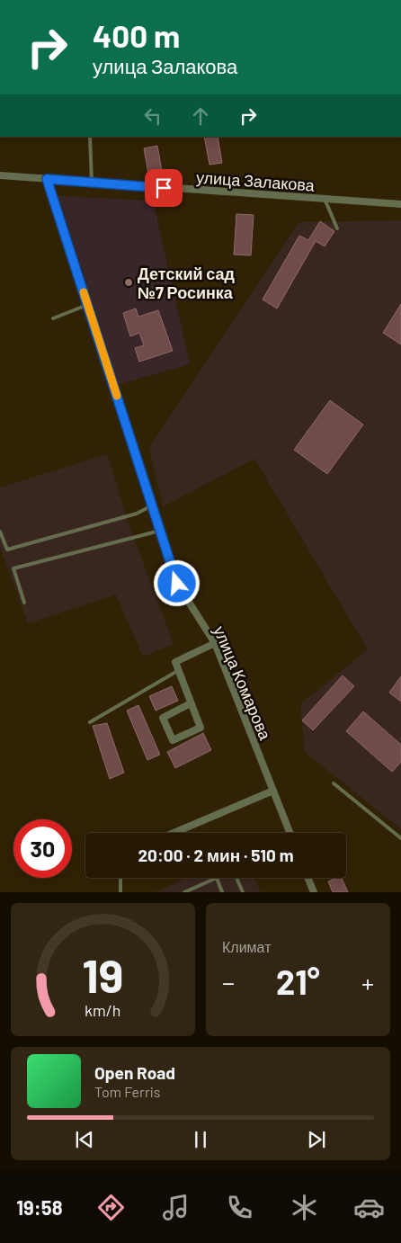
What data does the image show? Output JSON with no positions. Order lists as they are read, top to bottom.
{
  "streets": {
    "street": ["улица Залакова", "улица Комарова"]
  },
  "crossings": [
    ["улица Залакова", "улица Комарова"]
  ],
  "places": ["Детский сад №7 Росинка"],
  "page": {
    "turn": ["400 m", "улица Залакова"],
    "limit": "30",
    "trip": "20:00 · 2 мин · 510 m",
    "tile": "Климат",
    "heat": ["−", "21°", "+"],
    "song": ["Open Road", "Tom Ferris"],
    "tabs": "19:58",
    "gauge": ["19", "km/h"]
  }
}
